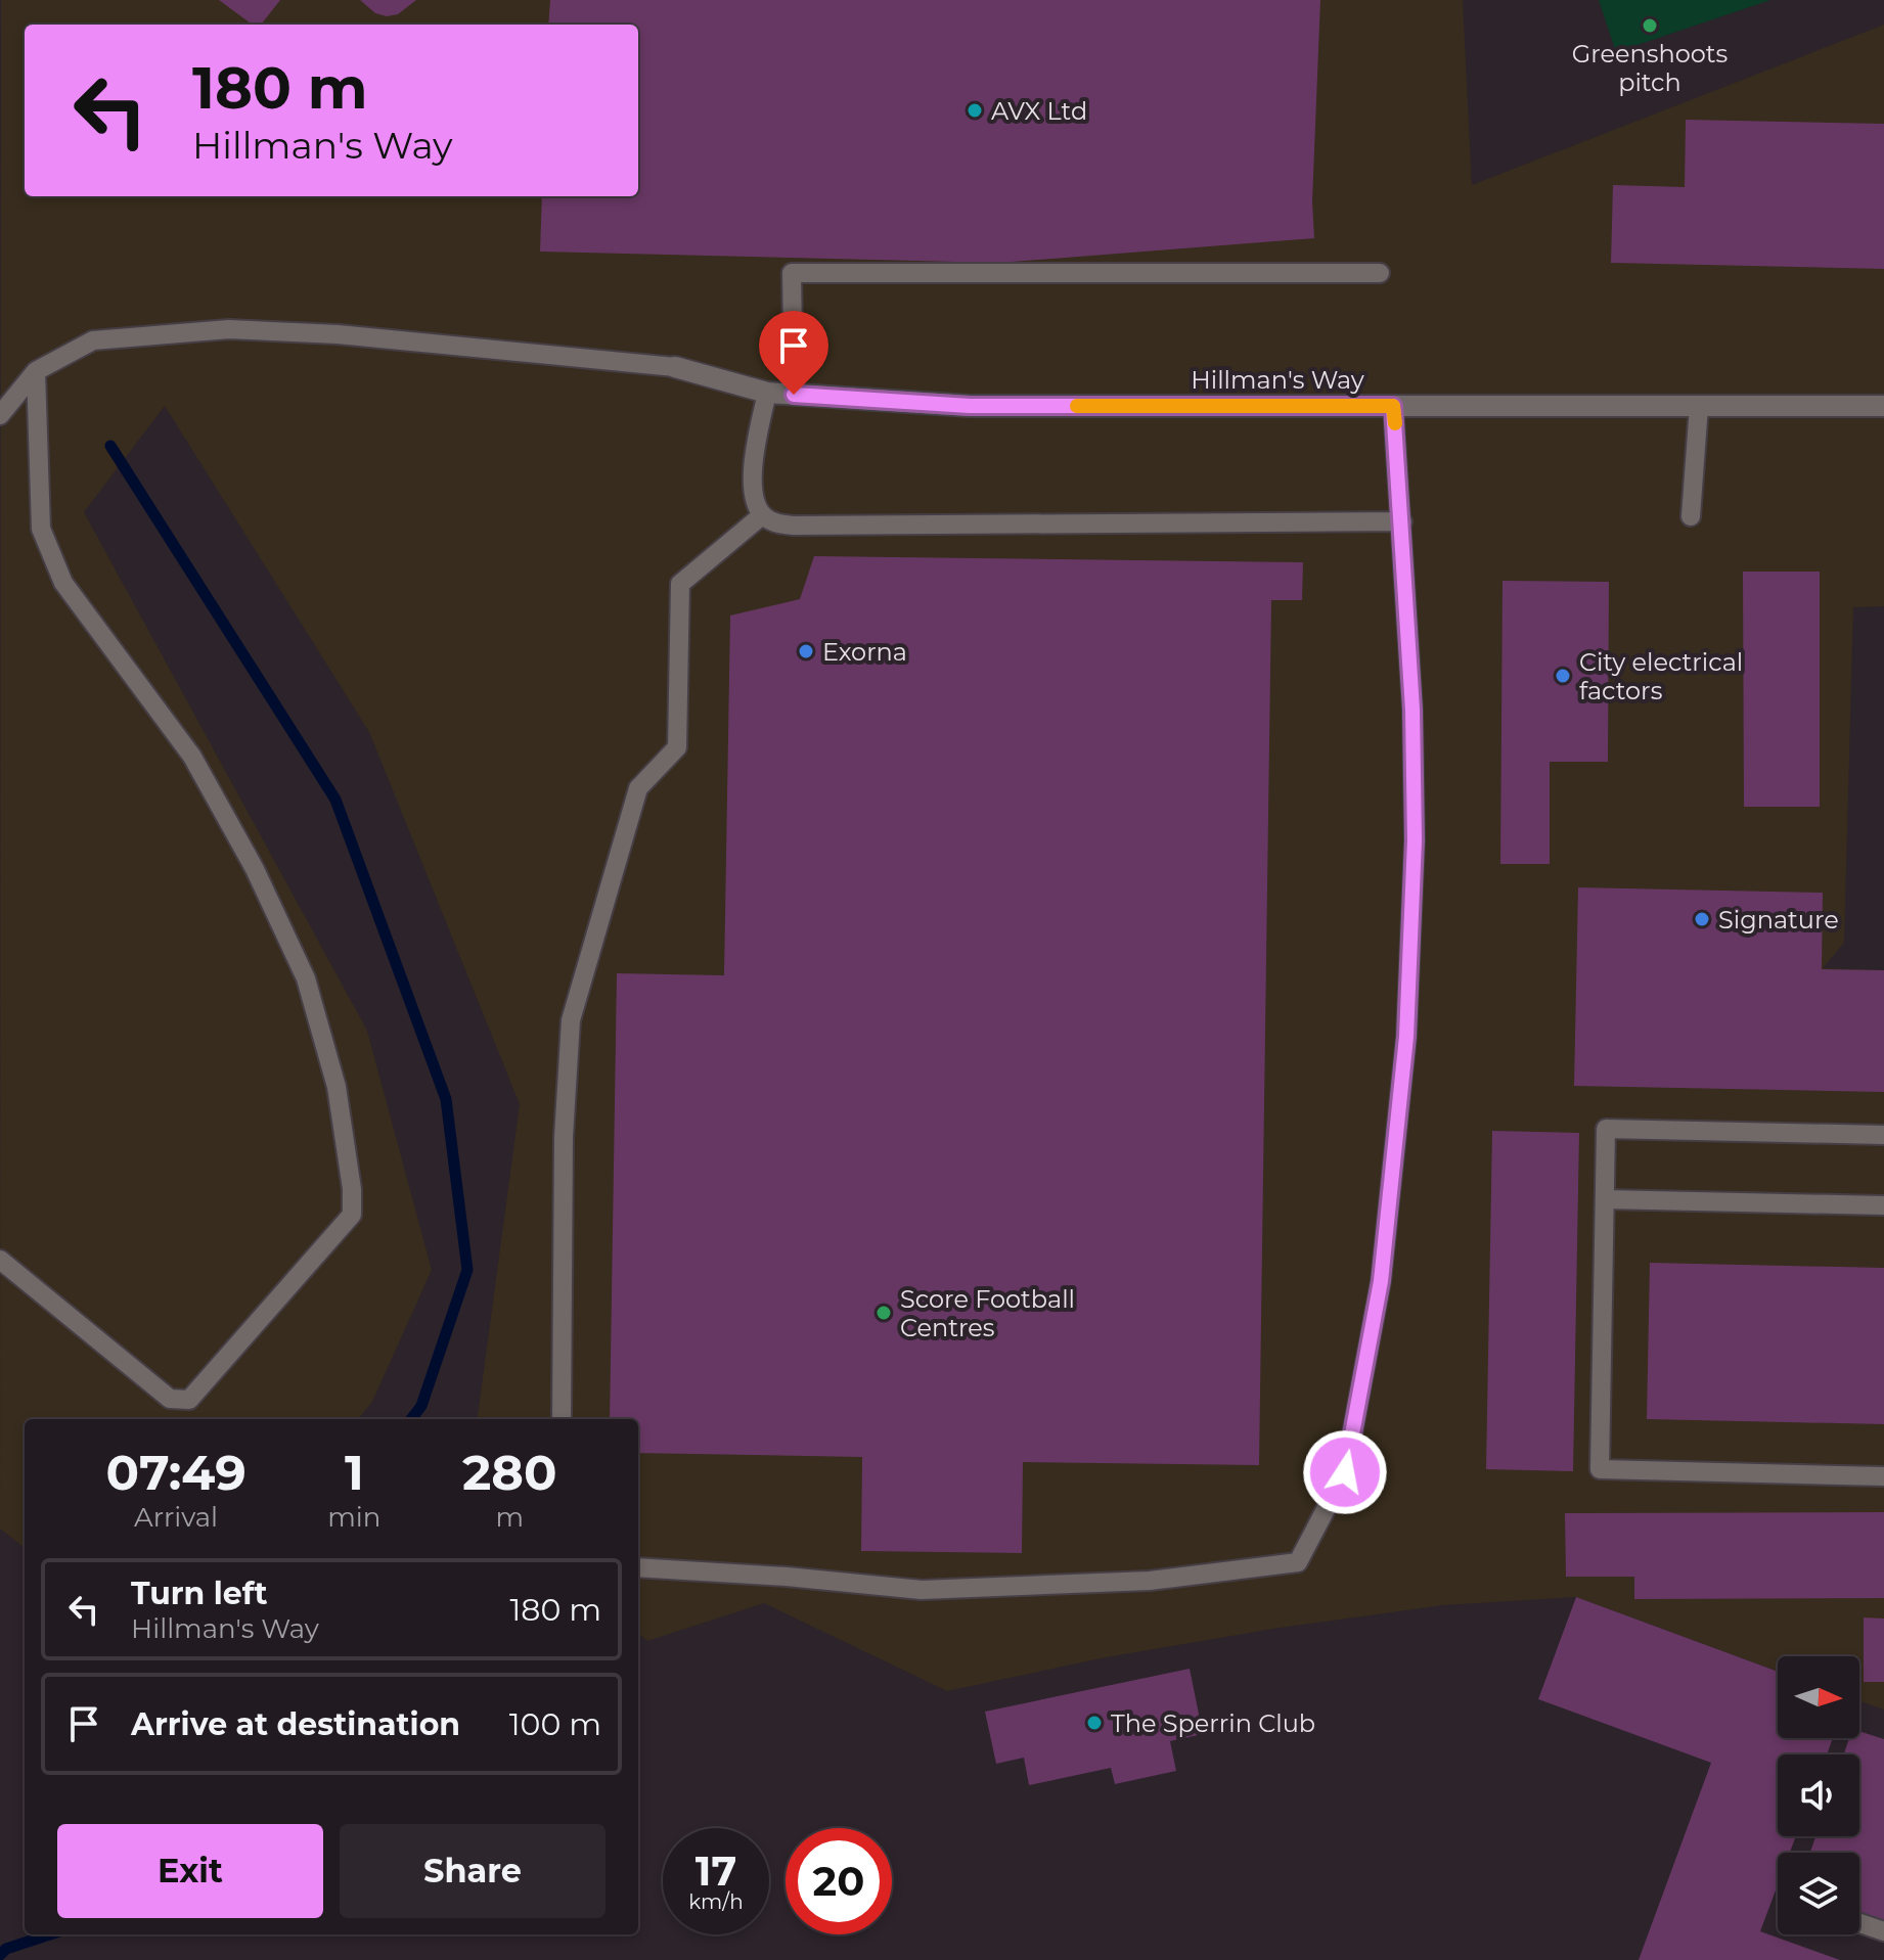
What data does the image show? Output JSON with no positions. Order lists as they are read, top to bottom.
{
  "streets": {
    "street": ["Hillman's Way"]
  },
  "places": [
    "Greenshoots pitch",
    "AVX Ltd",
    "Exorna",
    "City electrical factors",
    "Signature",
    "Score Football Centres",
    "The Sperrin Club"
  ],
  "north": "right",
  "page": {
    "turn": ["180 m", "Hillman's Way"],
    "eta": [
      "07:49",
      "Arrival",
      "1",
      "min",
      "280",
      "m"
    ],
    "list": [
      {
        "name": "Turn left",
        "note": "Hillman's Way",
        "value": "180 m"
      },
      {
        "name": "Arrive at destination",
        "value": "100 m"
      }
    ],
    "buttons": ["Exit", "Share"],
    "speed": "17 km/h",
    "limit": "20"
  }
}
